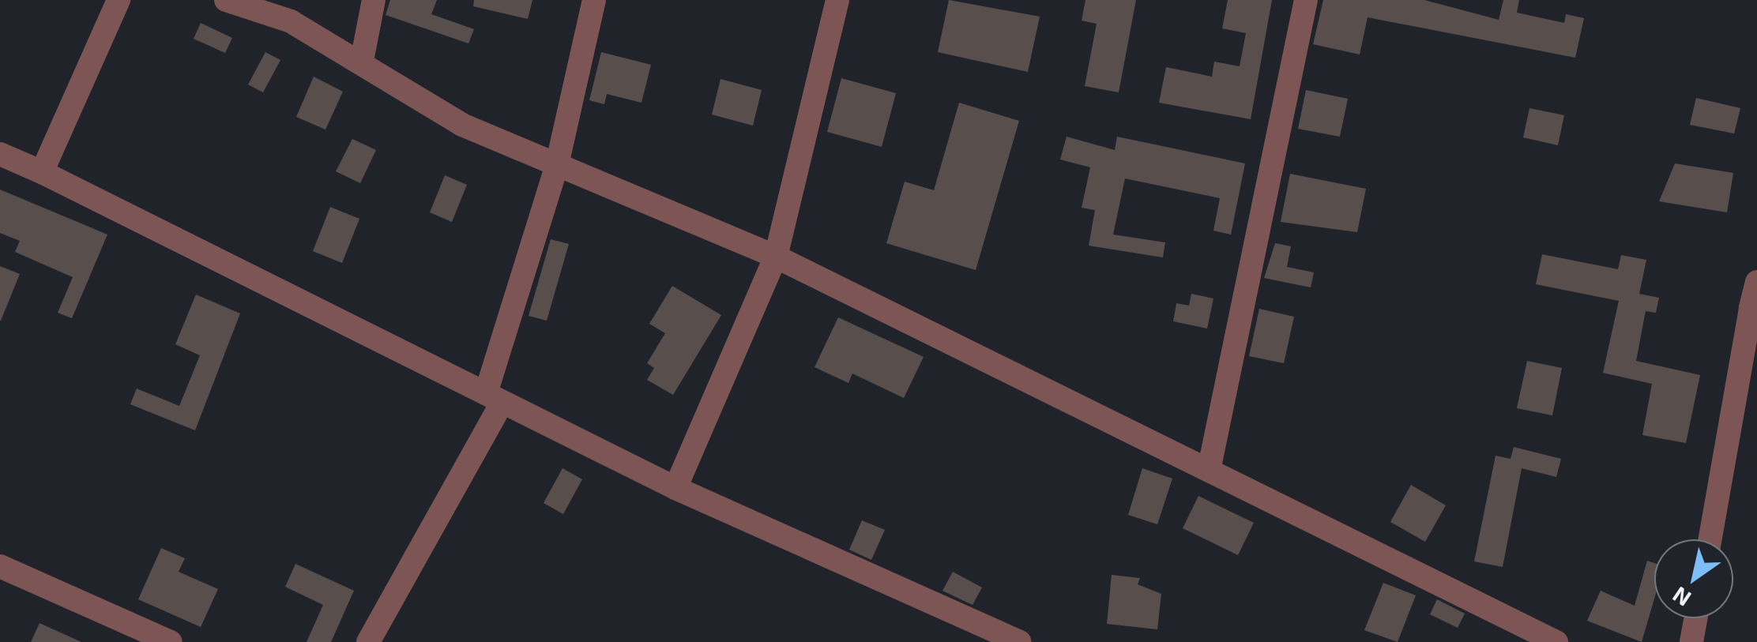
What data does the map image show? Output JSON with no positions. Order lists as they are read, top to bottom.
{
  "north": "bottom left"
}
